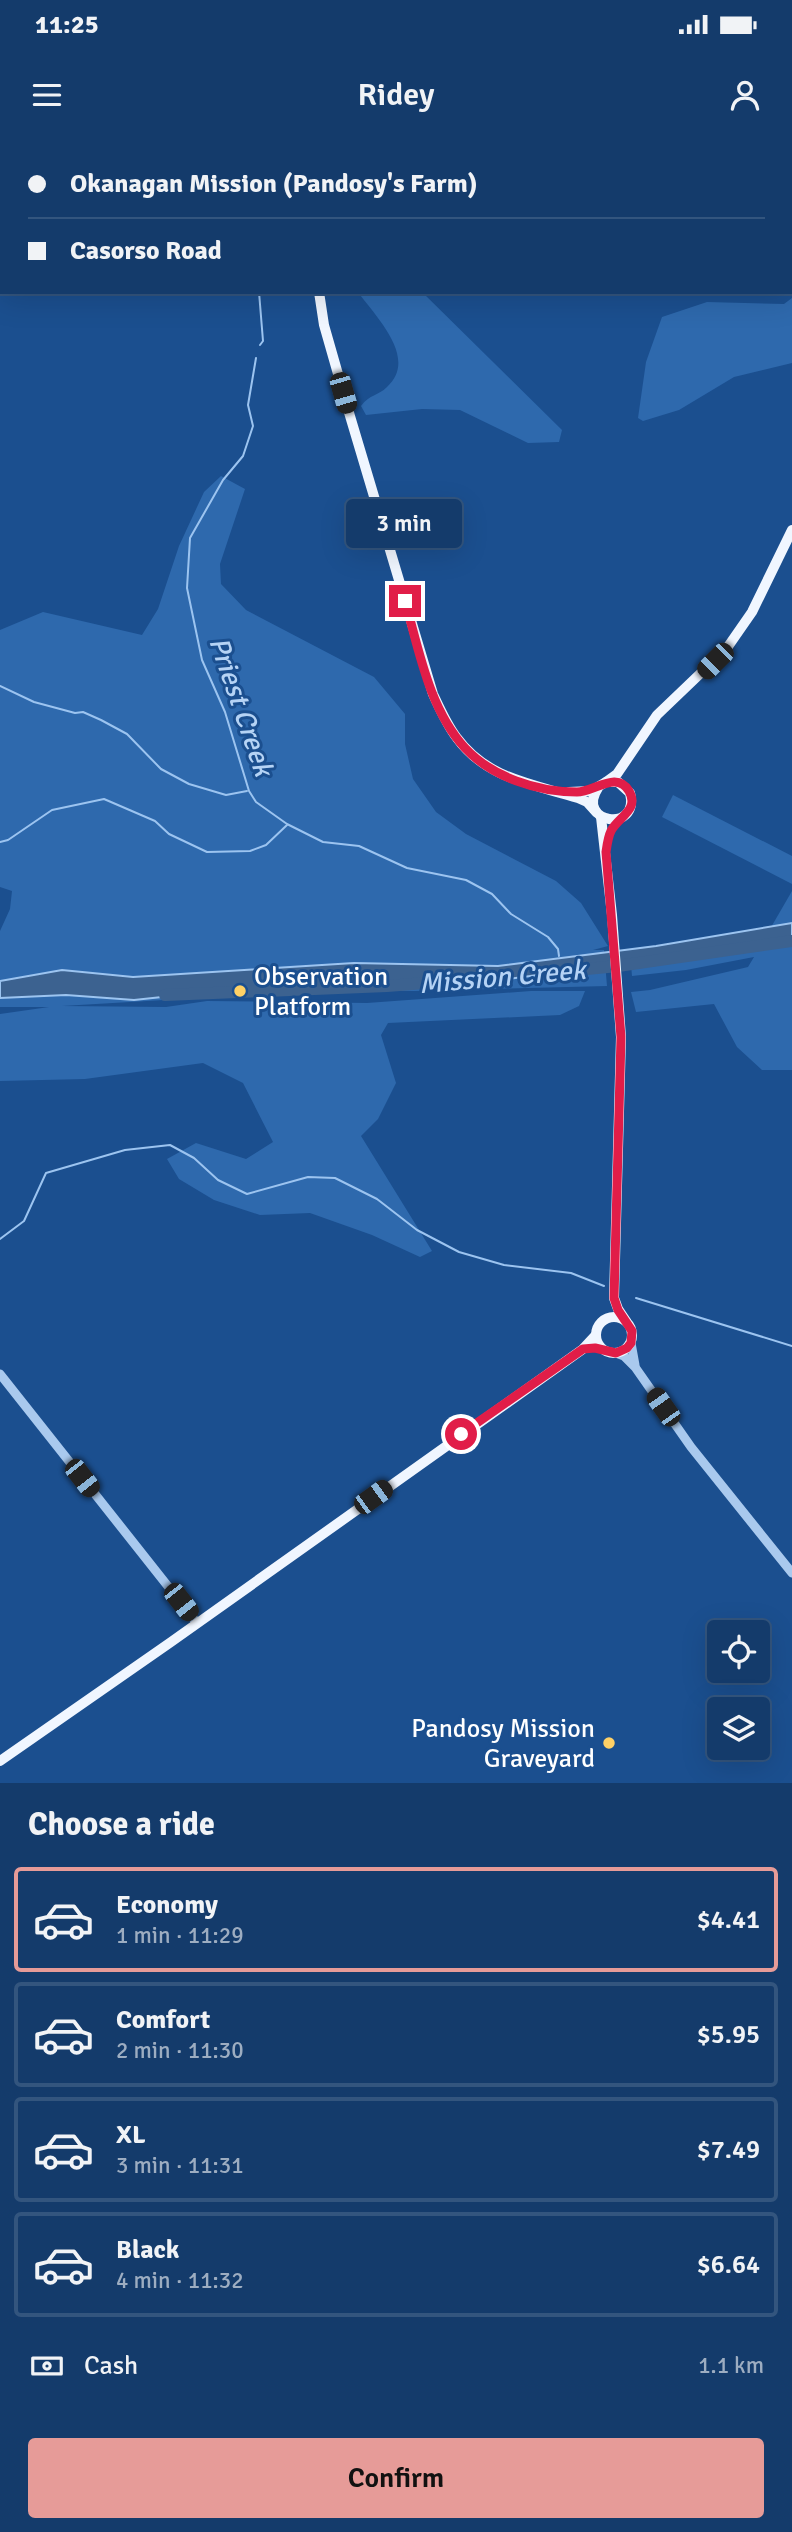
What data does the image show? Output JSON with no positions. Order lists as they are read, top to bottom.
{
  "water": ["Priest Creek", "Mission Creek"],
  "places": ["Observation Platform", "Pandosy Mission Graveyard"],
  "page": {
    "status": "11:25",
    "header": "Ridey",
    "banner": ["Okanagan Mission (Pandosy's Farm)", "Casorso Road"],
    "bubble": "3 min",
    "heading": "Choose a ride",
    "list": [
      {
        "name": "Economy",
        "note": "1 min · 11:29",
        "value": "$4.41"
      },
      {
        "name": "Comfort",
        "note": "2 min · 11:30",
        "value": "$5.95"
      },
      {
        "name": "XL",
        "note": "3 min · 11:31",
        "value": "$7.49"
      },
      {
        "name": "Black",
        "note": "4 min · 11:32",
        "value": "$6.64"
      }
    ],
    "pay": ["Cash", "1.1 km"],
    "buttons": "Confirm"
  }
}
